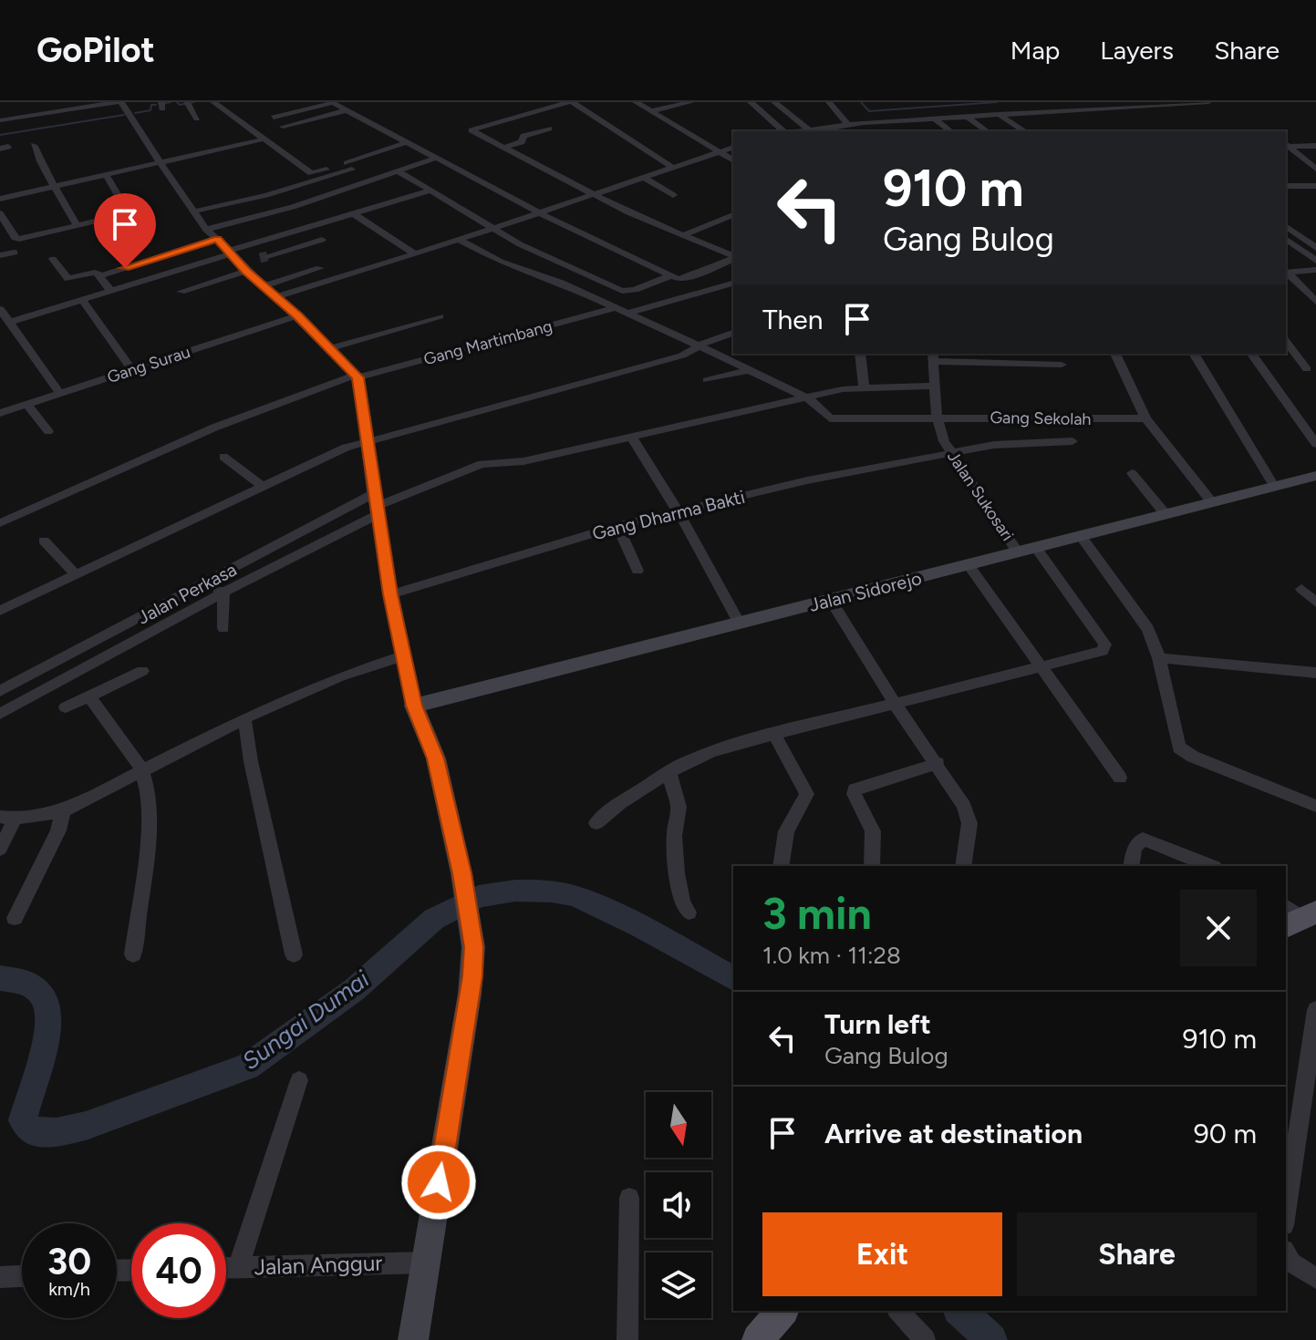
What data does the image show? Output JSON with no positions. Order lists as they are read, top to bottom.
{
  "streets": {
    "street": [
      "Gang Martimbang",
      "Gang Surau",
      "Gang Sekolah",
      "Jalan Sukosari",
      "Gang Dharma Bakti",
      "Jalan Sidorejo",
      "Jalan Perkasa",
      "Jalan Anggur"
    ]
  },
  "crossings": [
    ["Gang Martimbang", "Gang Sekolah"],
    ["Gang Sekolah", "Jalan Sukosari"],
    ["Jalan Sukosari", "Gang Dharma Bakti"],
    ["Jalan Sukosari", "Jalan Sidorejo"]
  ],
  "water": ["Sungai Dumai"],
  "north": "bottom",
  "page": {
    "header": "GoPilot",
    "nav": ["Map", "Layers", "Share"],
    "turn": ["910 m", "Gang Bulog"],
    "then": "Then",
    "heading": ["3 min", "1.0 km · 11:28"],
    "list": [
      {
        "name": "Turn left",
        "note": "Gang Bulog",
        "value": "910 m"
      },
      {
        "name": "Arrive at destination",
        "value": "90 m"
      }
    ],
    "buttons": ["Exit", "Share"],
    "speed": "30 km/h",
    "limit": "40"
  }
}
